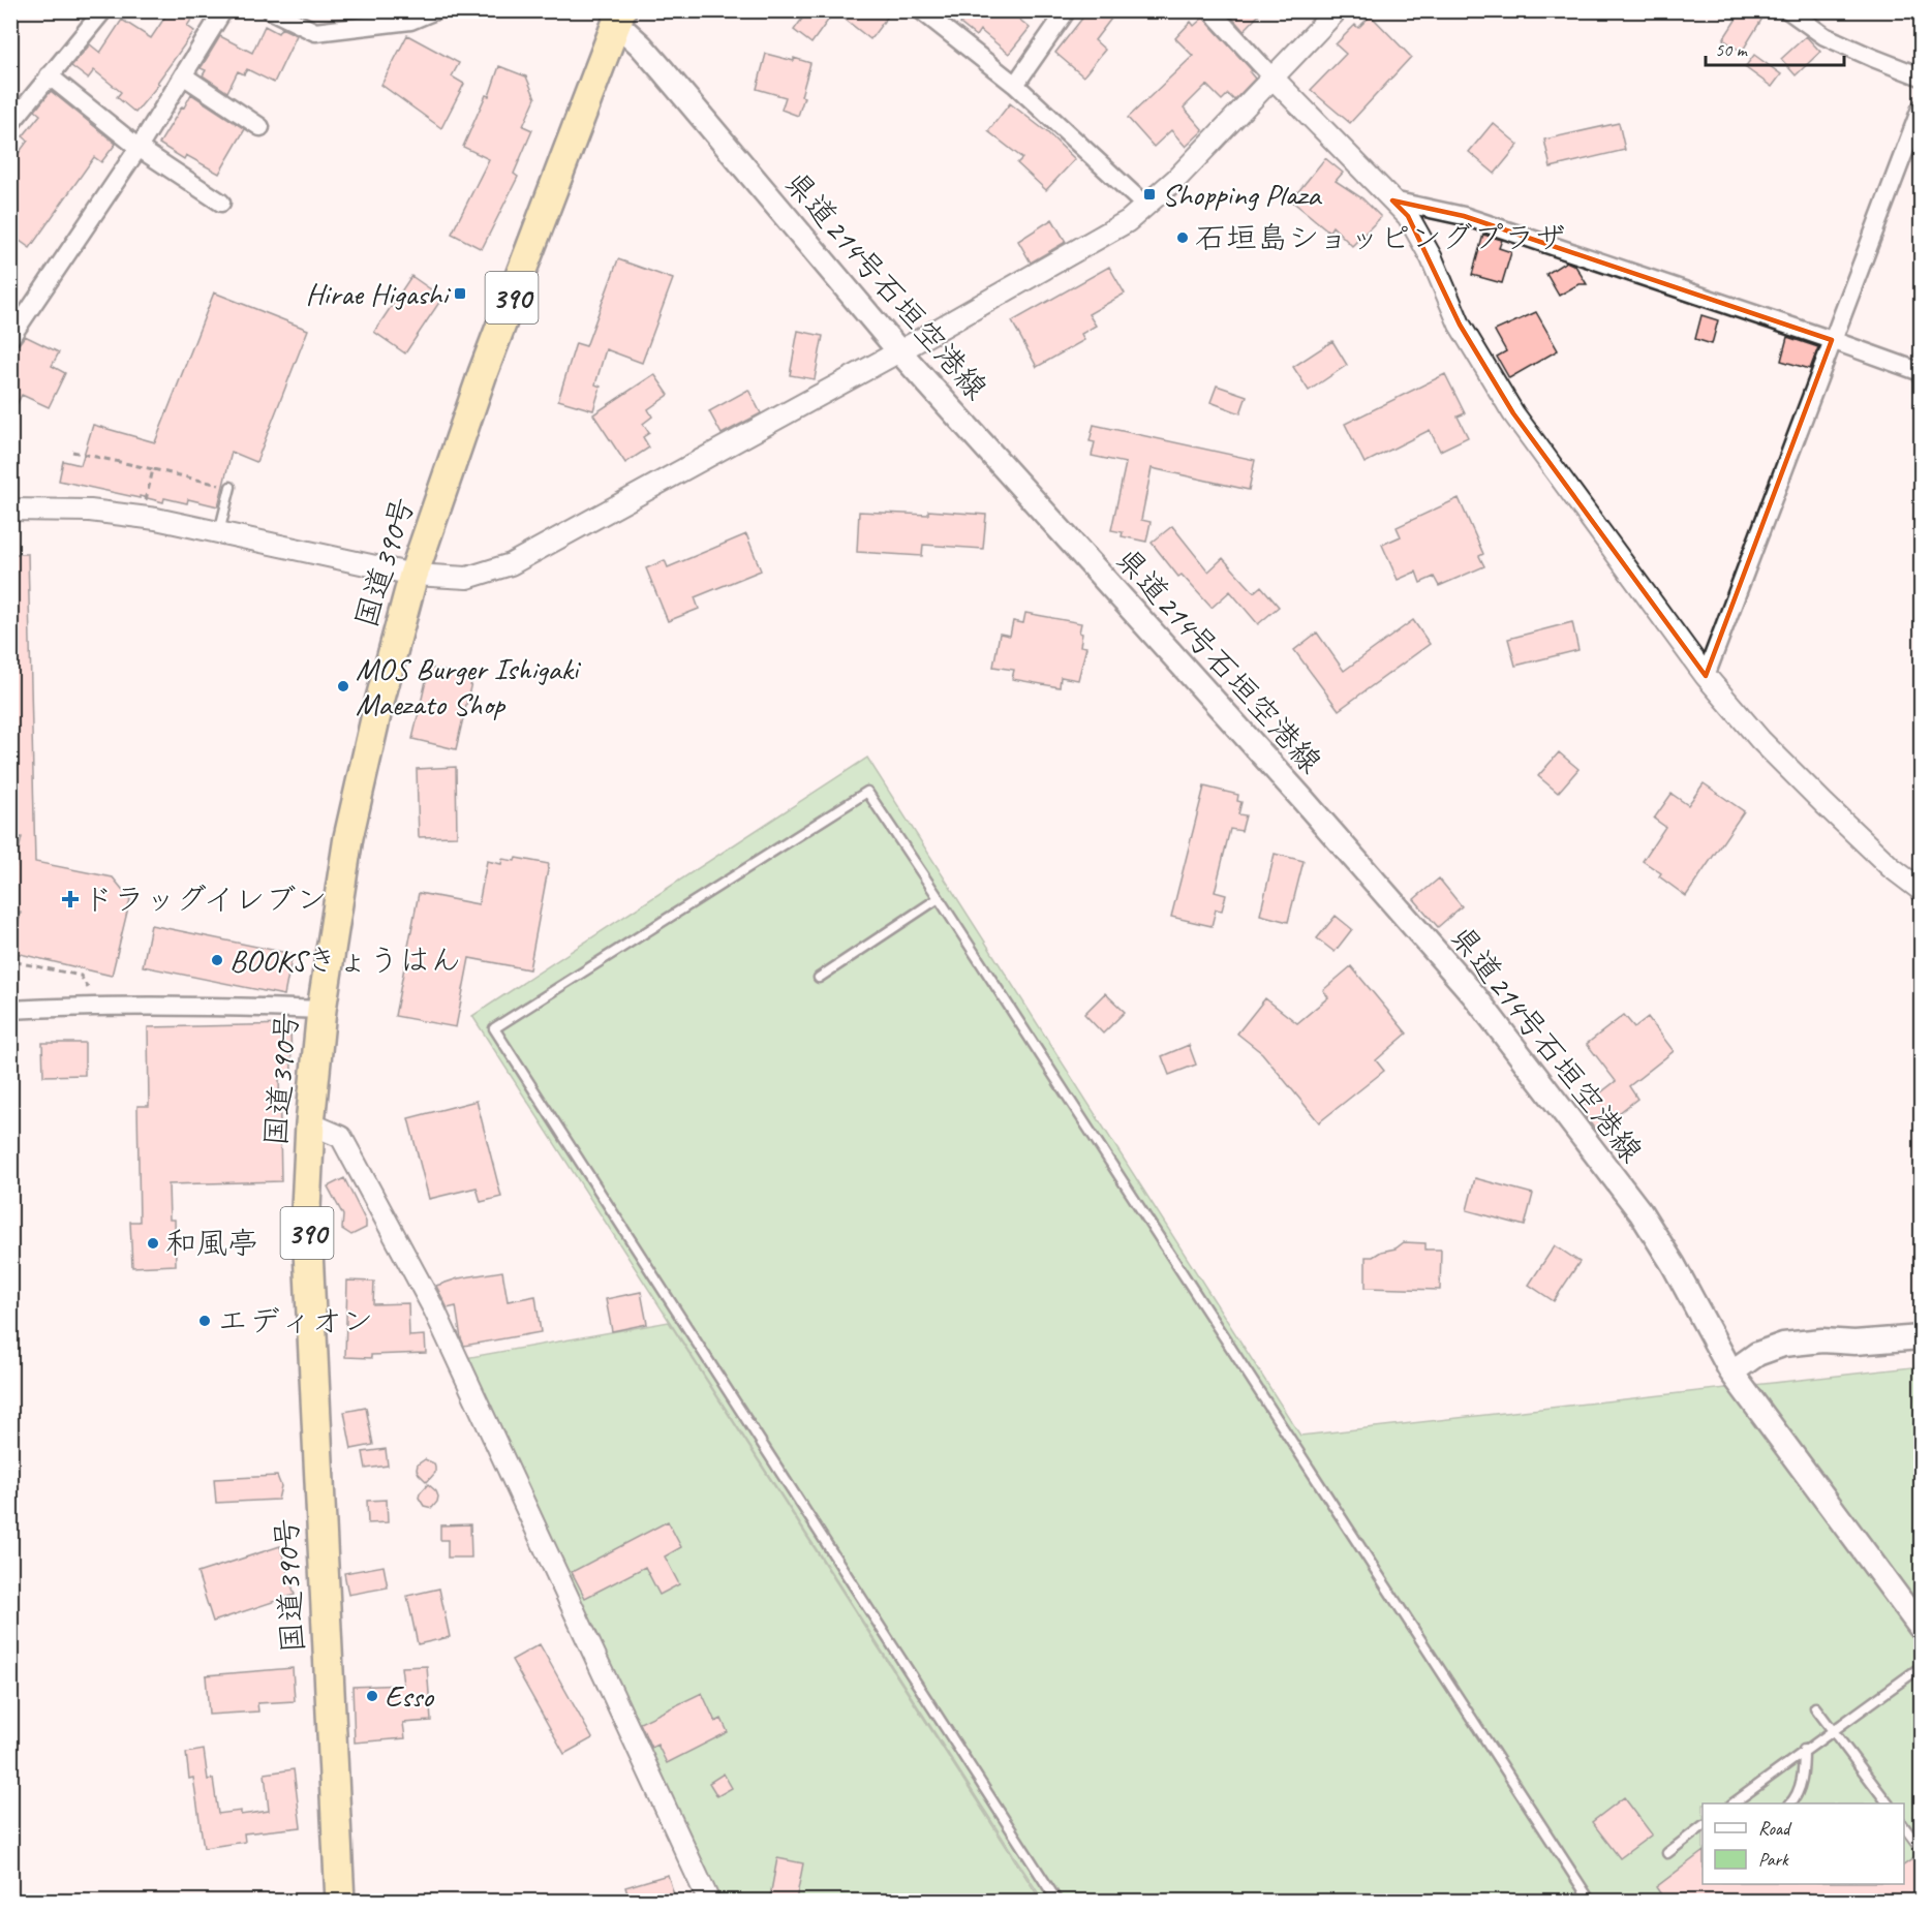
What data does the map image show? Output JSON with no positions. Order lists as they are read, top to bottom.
{
  "streets": {
    "highway": ["390", "国道390号"],
    "main road": ["県道214号石垣空港線"]
  },
  "crossings": [
    ["県道214号石垣空港線", "国道390号"]
  ],
  "places": {
    "transit": ["Shopping Plaza", "Hirae Higashi"],
    "other": [
      "石垣島ショッピングプラザ",
      "MOS Burger Ishigaki Maezato Shop",
      "BOOKSきょうはん",
      "和風亭",
      "エディオン",
      "Esso"
    ],
    "health": ["ドラッグイレブン"]
  },
  "legend": ["Road", "Park"],
  "scale_bar": "50 m"
}
